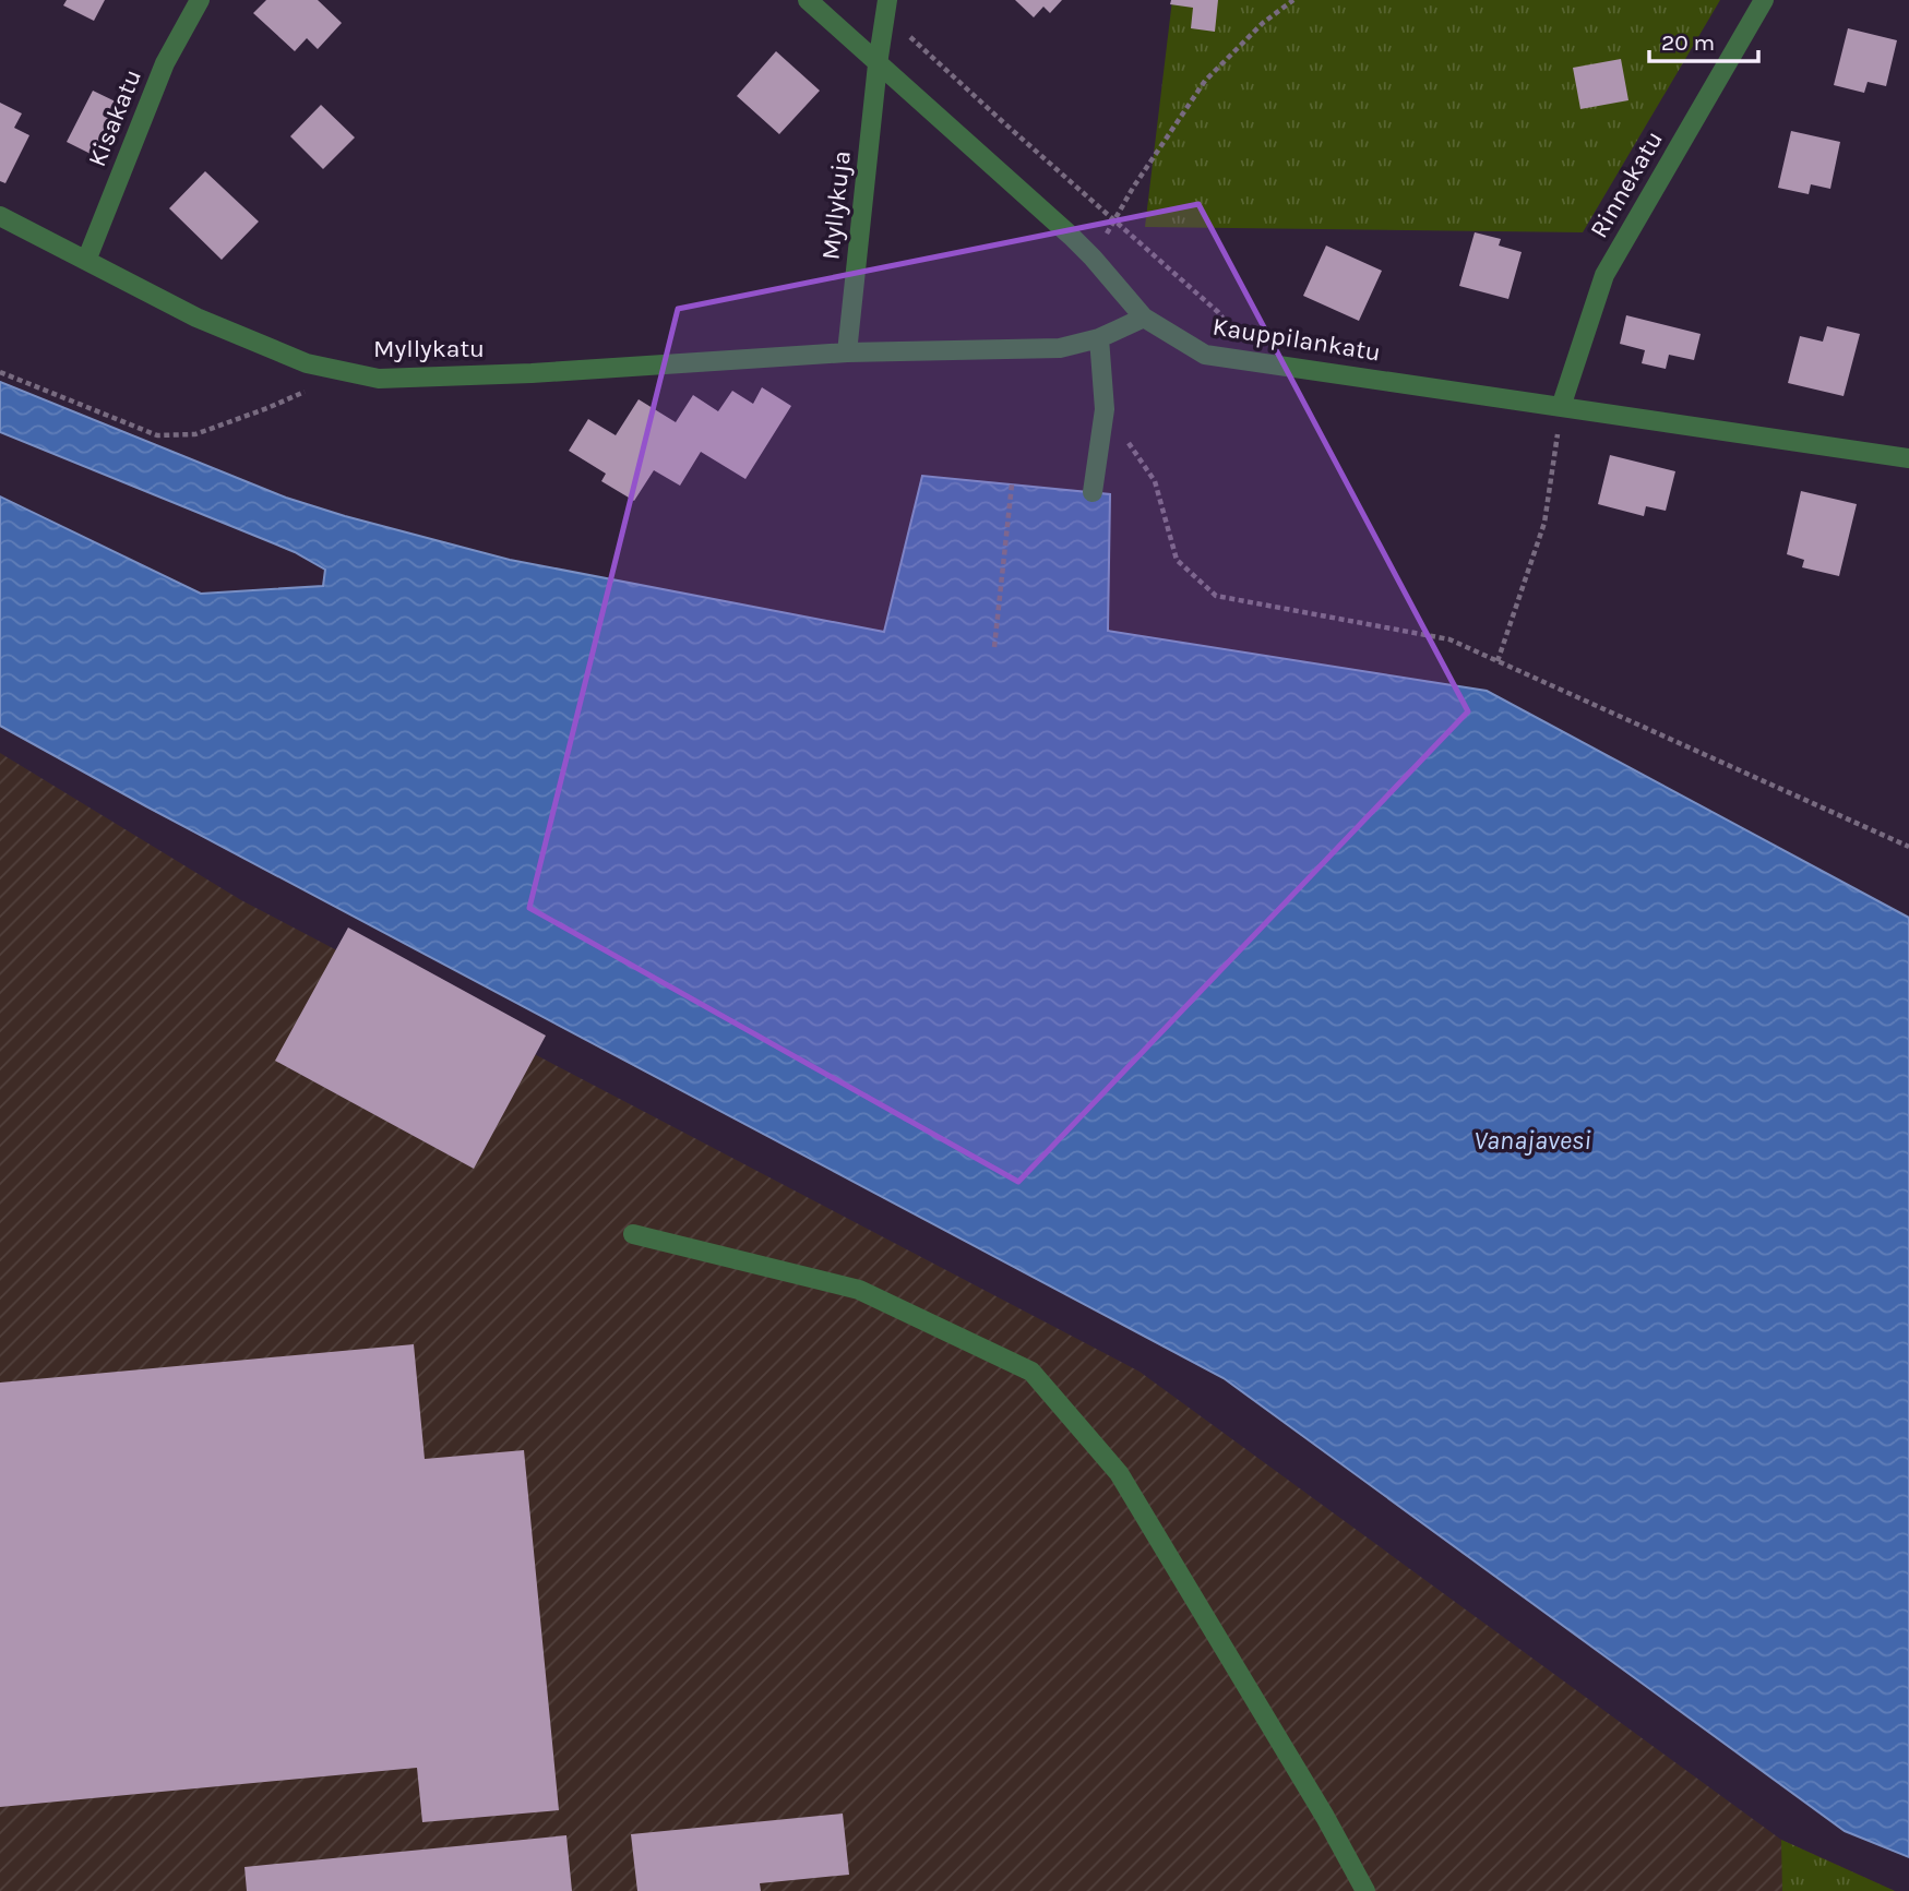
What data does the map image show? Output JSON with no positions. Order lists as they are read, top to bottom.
{
  "streets": {
    "street": [
      "Kisakatu",
      "Rinnekatu",
      "Myllykuja",
      "Kauppilankatu",
      "Myllykatu"
    ]
  },
  "crossings": [
    ["Kisakatu", "Myllykatu"],
    ["Rinnekatu", "Kauppilankatu"],
    ["Myllykuja", "Kauppilankatu"],
    ["Myllykuja", "Myllykatu"],
    ["Kauppilankatu", "Myllykatu"]
  ],
  "water": ["Vanajavesi"],
  "scale_bar": "20 m"
}
